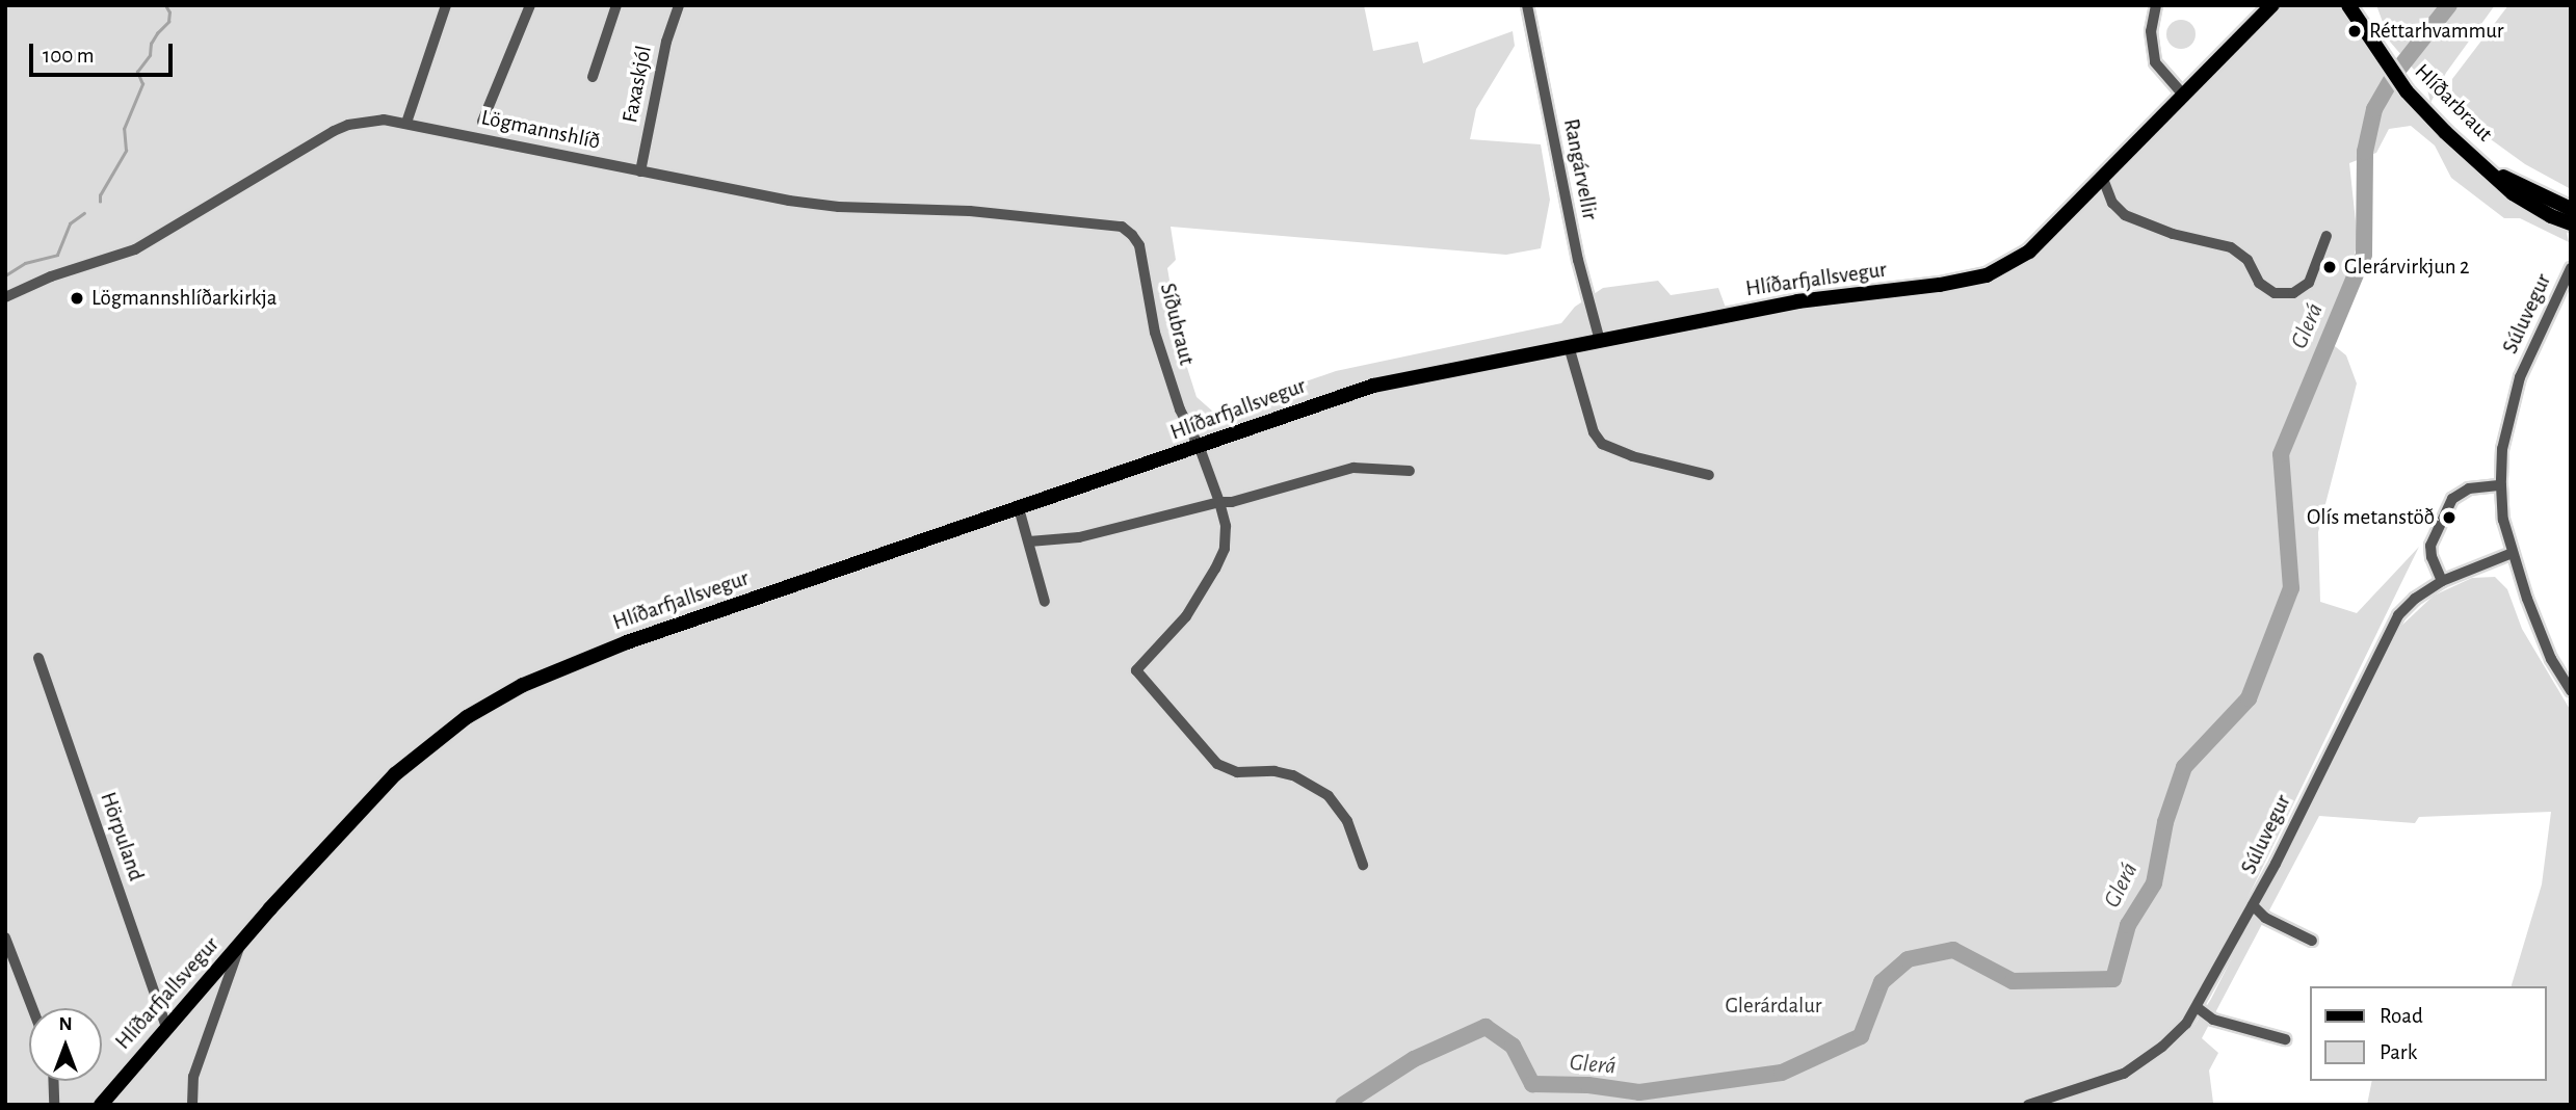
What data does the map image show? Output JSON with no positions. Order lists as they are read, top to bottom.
{
  "streets": {
    "main road": ["Hlíðarbraut", "Hlíðarfjallsvegur"],
    "street": [
      "Faxaskjól",
      "Lögmannshlíð",
      "Rangárvellir",
      "Súluvegur",
      "Síðubraut",
      "Hörpuland"
    ]
  },
  "crossings": [
    ["Faxaskjól", "Lögmannshlíð"],
    ["Lögmannshlíð", "Síðubraut"],
    ["Rangárvellir", "Hlíðarfjallsvegur"],
    ["Hlíðarfjallsvegur", "Síðubraut"],
    ["Hlíðarfjallsvegur", "Hörpuland"]
  ],
  "water": ["Glerá"],
  "parks": ["Glerárdalur"],
  "places": [
    "Réttarhvammur",
    "Glerárvirkjun 2",
    "Lögmannshlíðarkirkja",
    "Olís metanstöð"
  ],
  "legend": ["Road", "Park"],
  "scale_bar": "100 m",
  "north": "top"
}
